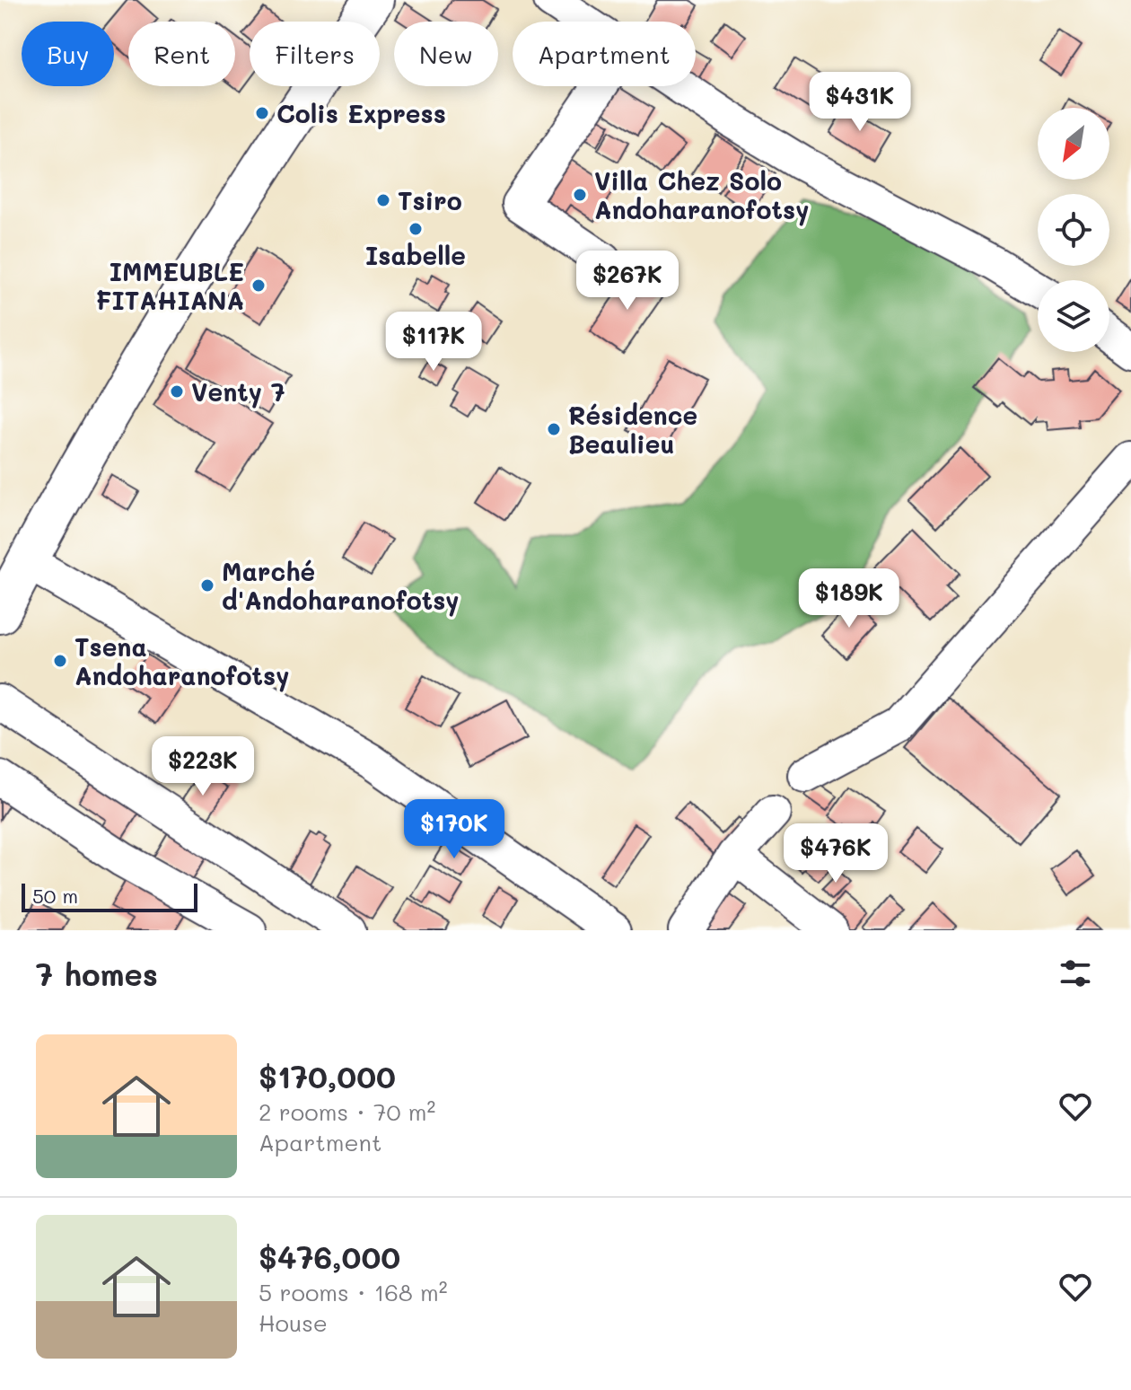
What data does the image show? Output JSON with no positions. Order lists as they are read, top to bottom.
{
  "places": [
    "Colis Express",
    "Villa Chez Solo Andoharanofotsy",
    "Tsiro",
    "Isabelle",
    "IMMEUBLE FITAHIANA",
    "Venty 7",
    "Résidence Beaulieu",
    "Marché d'Andoharanofotsy",
    "Tsena Andoharanofotsy"
  ],
  "scale_bar": "50 m",
  "north": "bottom left",
  "page": {
    "chip": [
      "Buy",
      "Rent",
      "Filters",
      "New",
      "Apartment"
    ],
    "price": [
      "$431K",
      "$267K",
      "$117K",
      "$189K",
      "$223K",
      "$170K",
      "$476K"
    ],
    "scale": "50 m",
    "heading": "7 homes",
    "list": [
      {
        "name": "$170,000",
        "note": "2 rooms · 70 m² · Apartment"
      },
      {
        "name": "$476,000",
        "note": "5 rooms · 168 m² · House"
      }
    ]
  }
}
